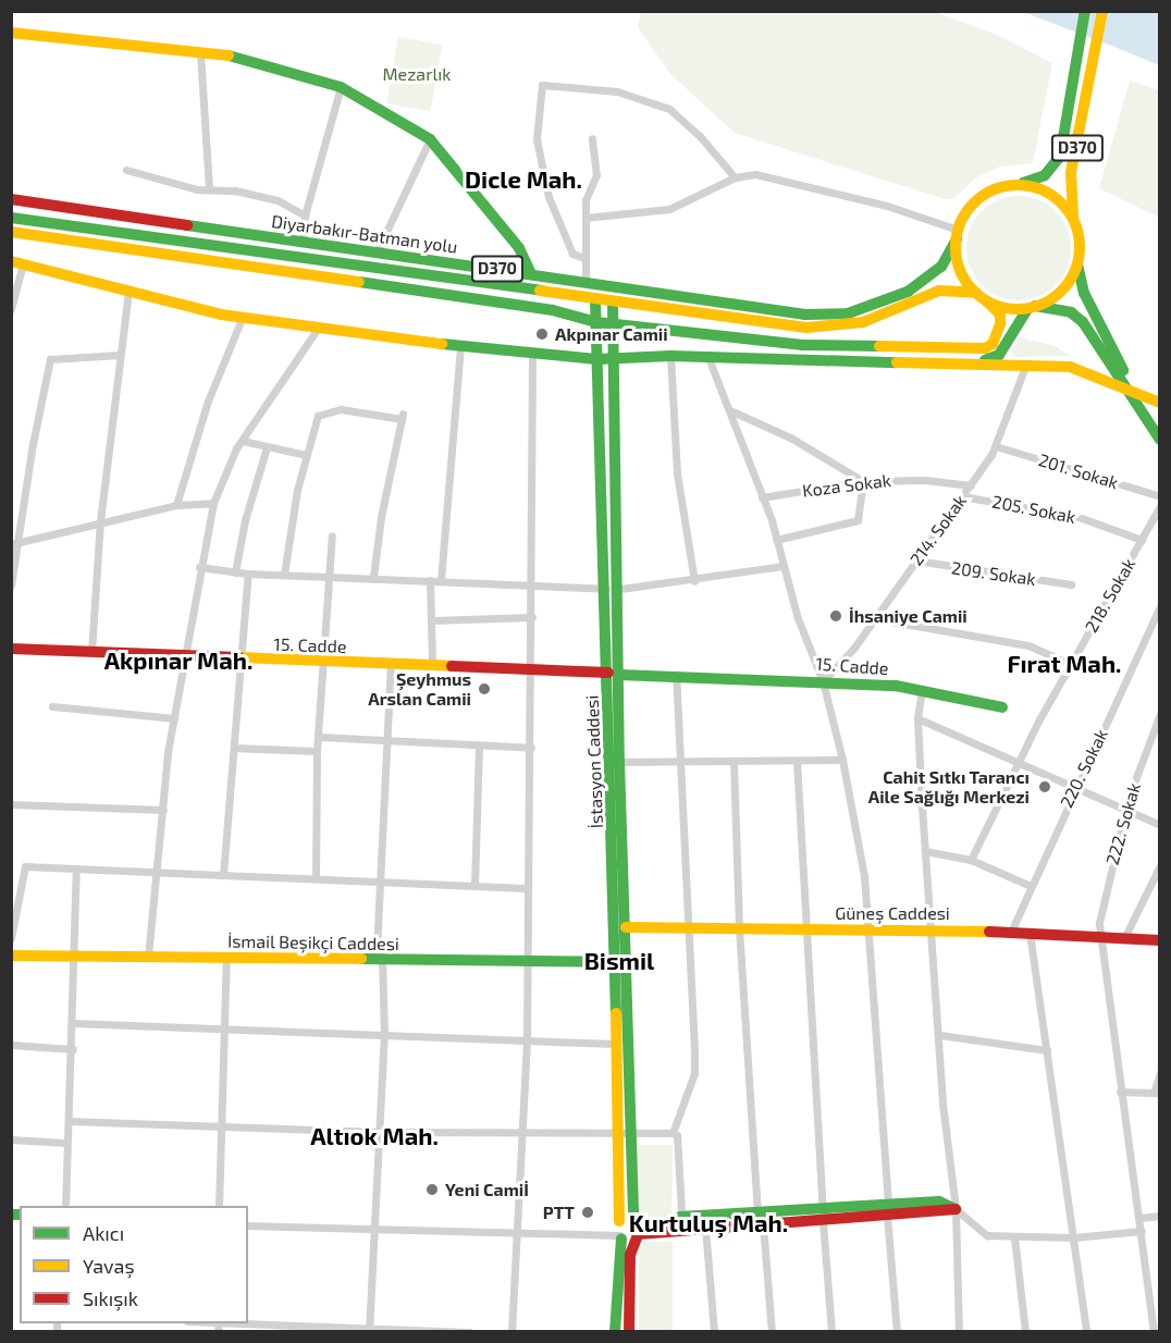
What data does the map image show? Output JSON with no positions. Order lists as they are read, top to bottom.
{
  "streets": {
    "main road": [
      "D370",
      "Diyarbakır-Batman yolu",
      "15. Cadde",
      "İstasyon Caddesi",
      "Güneş Caddesi",
      "İsmail Beşikçi Caddesi"
    ],
    "street": [
      "201. Sokak",
      "Koza Sokak",
      "205. Sokak",
      "214. Sokak",
      "209. Sokak",
      "218. Sokak",
      "220. Sokak",
      "222. Sokak"
    ]
  },
  "crossings": [
    ["D370", "Diyarbakır-Batman yolu"],
    ["Diyarbakır-Batman yolu", "İstasyon Caddesi"],
    ["201. Sokak", "214. Sokak"],
    ["Koza Sokak", "214. Sokak"],
    ["205. Sokak", "214. Sokak"],
    ["205. Sokak", "218. Sokak"],
    ["214. Sokak", "209. Sokak"],
    ["214. Sokak", "15. Cadde"],
    ["15. Cadde", "İstasyon Caddesi"],
    ["İstasyon Caddesi", "Güneş Caddesi"],
    ["İstasyon Caddesi", "İsmail Beşikçi Caddesi"],
    ["220. Sokak", "Güneş Caddesi"],
    ["222. Sokak", "Güneş Caddesi"]
  ],
  "districts": [
    "Dicle Mah.",
    "Akpınar Mah.",
    "Fırat Mah.",
    "Bismil",
    "Altıok Mah.",
    "Kurtuluş Mah."
  ],
  "parks": ["Mezarlık"],
  "places": [
    "Akpınar Camii",
    "İhsaniye Camii",
    "Şeyhmus Arslan Camii",
    "Cahit Sıtkı Tarancı Aile Sağlığı Merkezi",
    "Yeni Camiİ",
    "PTT"
  ],
  "legend": ["Akıcı", "Yavaş", "Sıkışık"]
}
